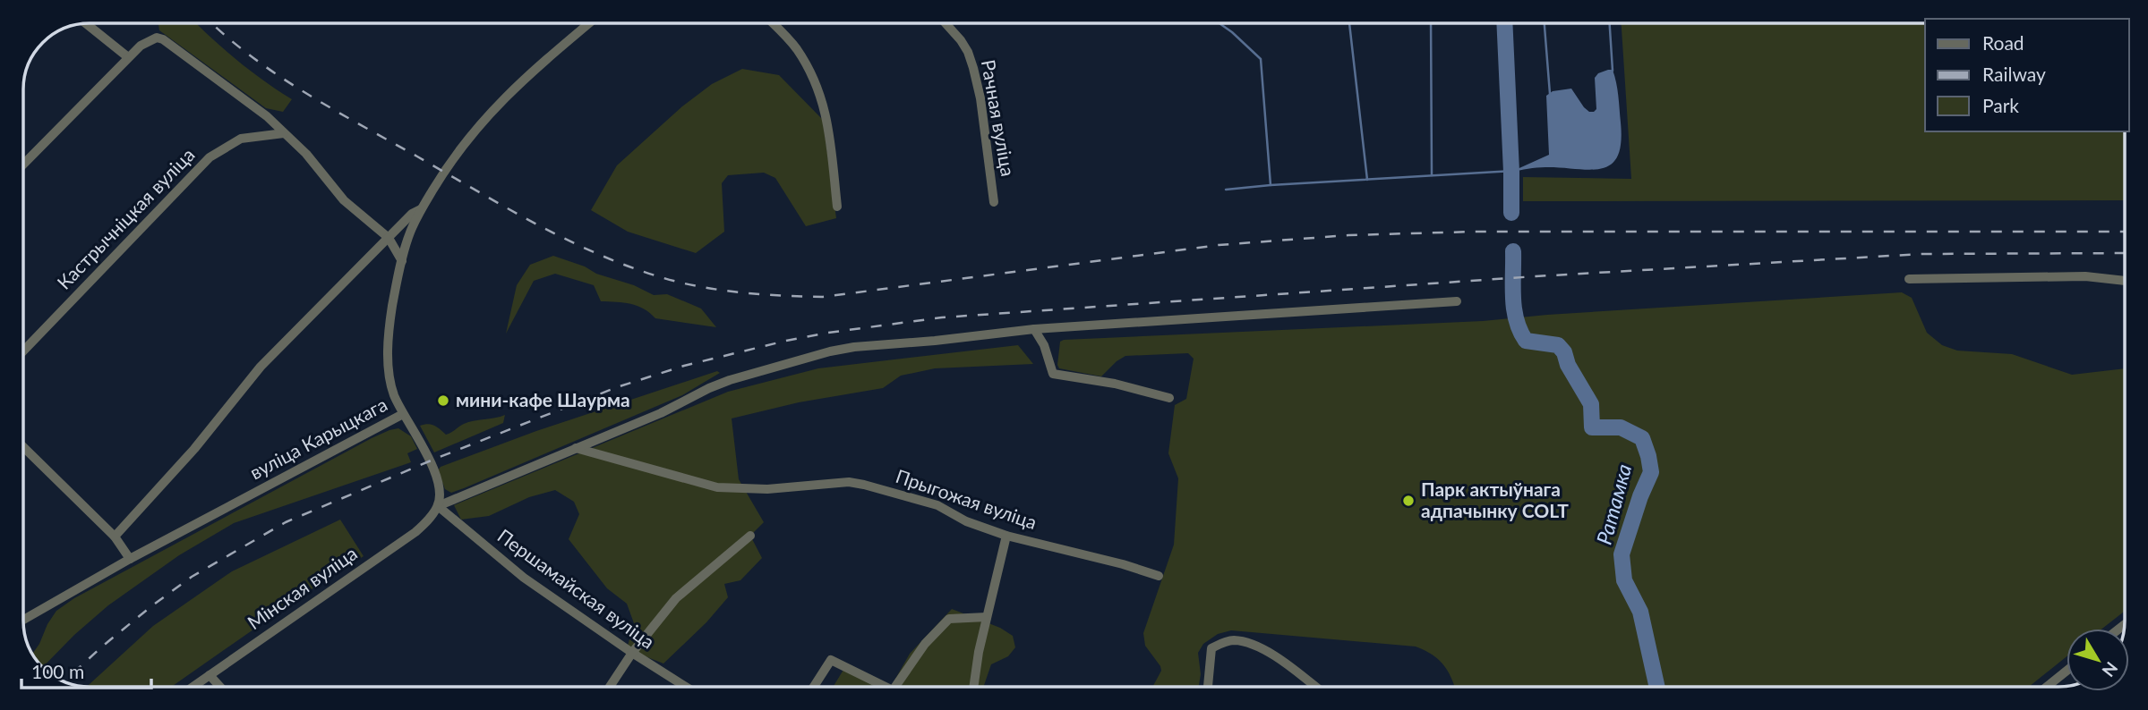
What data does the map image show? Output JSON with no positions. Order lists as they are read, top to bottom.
{
  "streets": {
    "street": [
      "Рачная вуліца",
      "Кастрычніцкая вуліца",
      "вуліца Карыцкага",
      "Прыгожая вуліца",
      "Мінская вуліца",
      "Першамайская вуліца"
    ]
  },
  "crossings": [
    ["Мінская вуліца", "Першамайская вуліца"]
  ],
  "water": ["Ратамка"],
  "places": ["мини-кафе Шаурма", "Парк актыўнага адпачынку COLT"],
  "legend": ["Road", "Railway", "Park"],
  "scale_bar": "100 m",
  "north": "bottom right"
}
